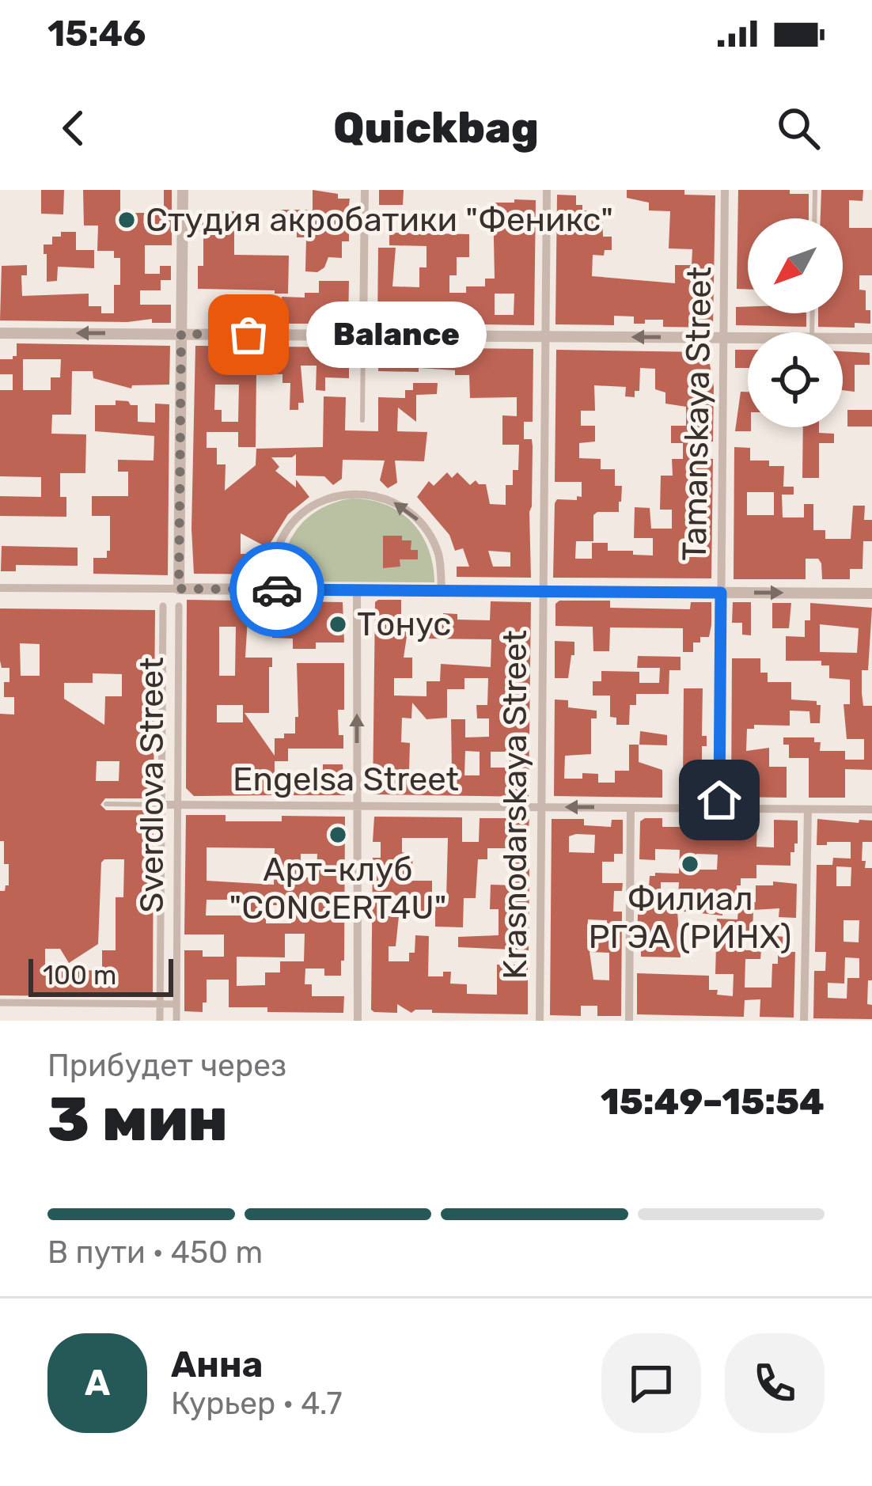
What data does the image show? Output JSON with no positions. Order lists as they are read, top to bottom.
{
  "streets": {
    "street": [
      "Tamanskaya Street",
      "Engelsa Street",
      "Sverdlova Street",
      "Krasnodarskaya Street"
    ]
  },
  "crossings": [
    ["Tamanskaya Street", "Engelsa Street"],
    ["Engelsa Street", "Sverdlova Street"],
    ["Engelsa Street", "Krasnodarskaya Street"]
  ],
  "places": [
    "Студия акробатики \"Феникс\"",
    "Balance",
    "Тонус",
    "Арт-клуб \"CONCERT4U\"",
    "Филиал РГЭА (РИНХ)"
  ],
  "scale_bar": "100 m",
  "north": "bottom left",
  "page": {
    "status": "15:46",
    "header": "Quickbag",
    "bubble": "Balance",
    "scale": "100 m",
    "heading": ["3 мин", "Прибудет через", "15:49–15:54"],
    "panel": ["Анна", "Курьер · 4.7"],
    "bar": "В пути · 450 m",
    "round": "А"
  }
}
